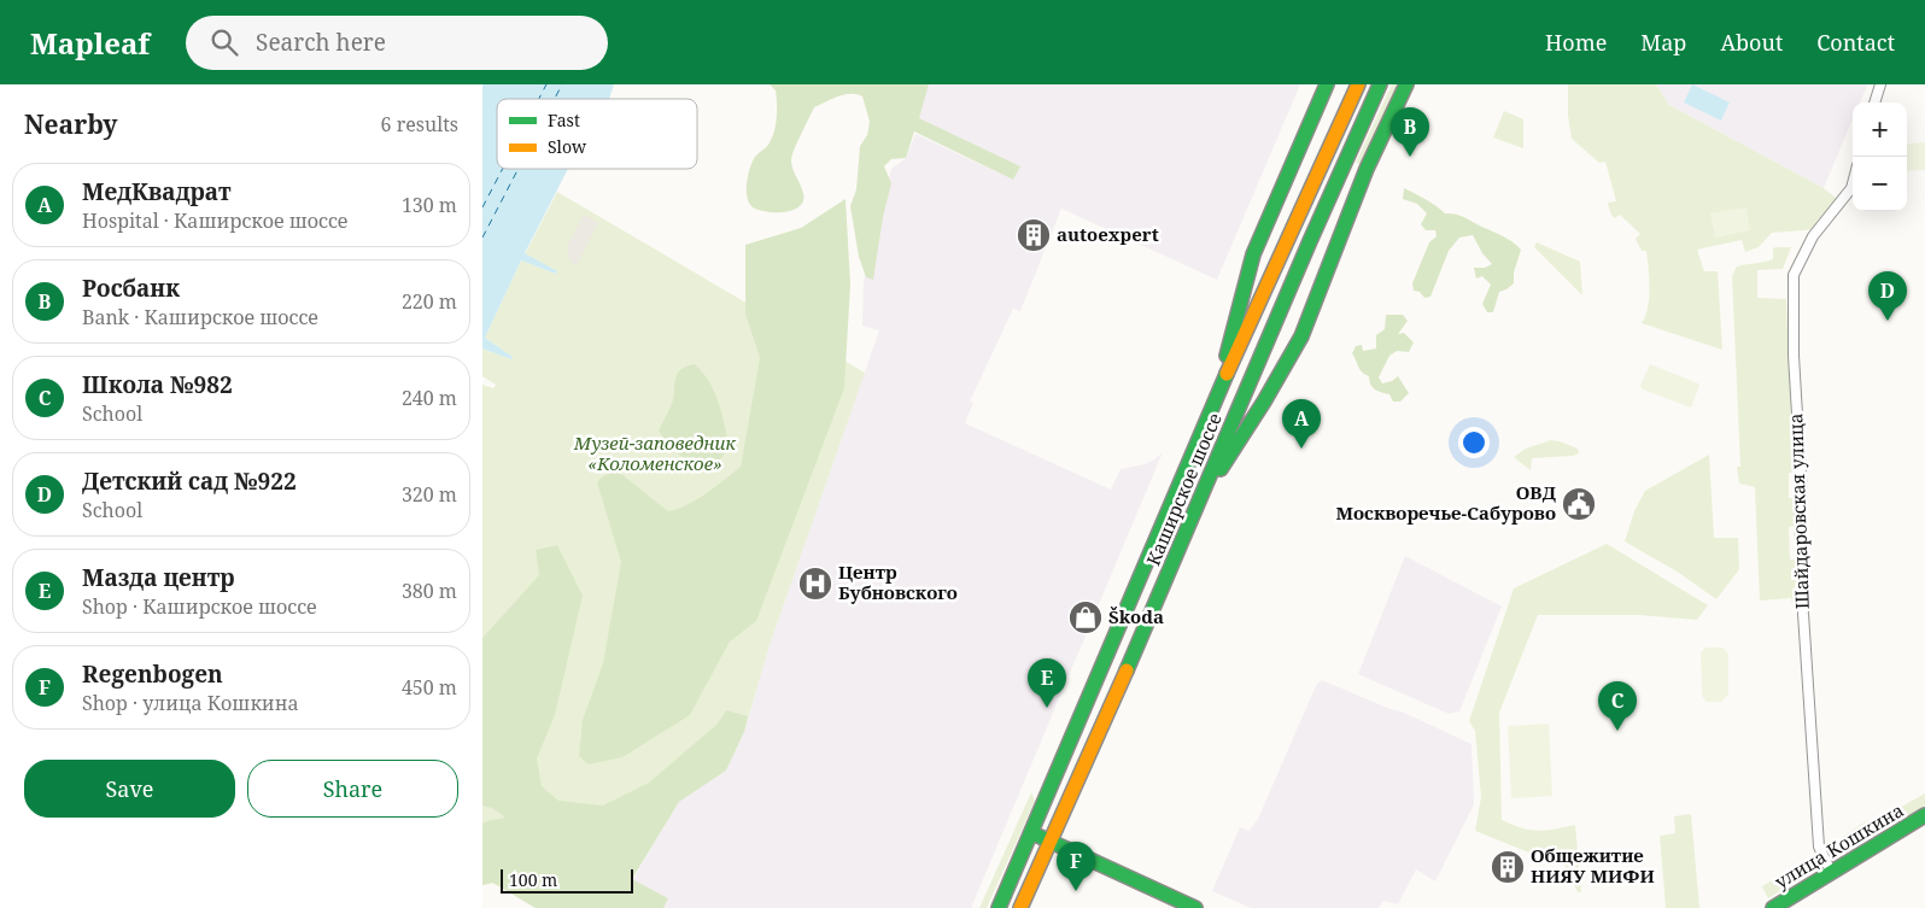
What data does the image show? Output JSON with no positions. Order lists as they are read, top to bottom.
{
  "streets": {
    "main road": ["Каширское шоссе", "улица Кошкина"],
    "street": ["Шайдаровская улица"]
  },
  "crossings": [
    ["Шайдаровская улица", "улица Кошкина"]
  ],
  "parks": ["Музей-заповедник «Коломенское»"],
  "places": {
    "building": ["autoexpert", "Общежитие НИЯУ МИФИ"],
    "public building": ["ОВД Москворечье-Сабурово"],
    "hospital": ["Центр Бубновского"],
    "shop": ["Škoda"]
  },
  "legend": ["Fast", "Slow"],
  "scale_bar": "100 m",
  "page": {
    "header": "Mapleaf",
    "search": "Search here",
    "nav": [
      "Home",
      "Map",
      "About",
      "Contact"
    ],
    "heading": ["Nearby", "6 results"],
    "map_buttons": ["+", "−"],
    "pins": [
      "B",
      "D",
      "A",
      "E",
      "C",
      "F"
    ],
    "list": [
      {
        "mark": "A",
        "name": "МедКвадрат",
        "note": "Hospital · Каширское шоссе",
        "value": "130 m"
      },
      {
        "mark": "B",
        "name": "Росбанк",
        "note": "Bank · Каширское шоссе",
        "value": "220 m"
      },
      {
        "mark": "C",
        "name": "Школа №982",
        "note": "School",
        "value": "240 m"
      },
      {
        "mark": "D",
        "name": "Детский сад №922",
        "note": "School",
        "value": "320 m"
      },
      {
        "mark": "E",
        "name": "Мазда центр",
        "note": "Shop · Каширское шоссе",
        "value": "380 m"
      },
      {
        "mark": "F",
        "name": "Regenbogen",
        "note": "Shop · улица Кошкина",
        "value": "450 m"
      }
    ],
    "buttons": ["Save", "Share"],
    "scale": "100 m"
  }
}
